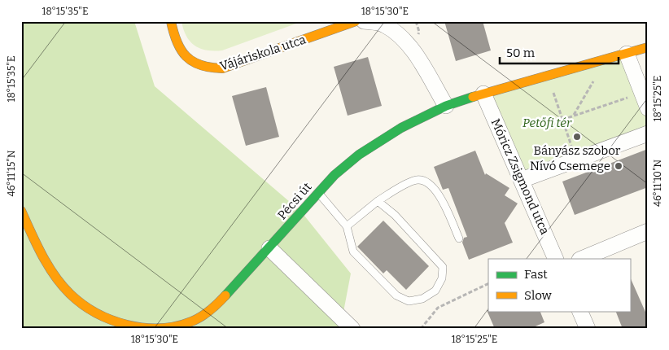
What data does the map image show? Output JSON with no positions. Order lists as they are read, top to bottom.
{
  "streets": {
    "main road": ["Vájáriskola utca", "Pécsi út"],
    "street": ["Móricz Zsigmond utca"]
  },
  "crossings": [
    ["Móricz Zsigmond utca", "Pécsi út"]
  ],
  "parks": ["Petőfi tér"],
  "places": ["Bányász szobor", "Nívó Csemege"],
  "legend": ["Fast", "Slow"],
  "scale_bar": "50 m",
  "coordinates": [
    "18°15'35\"E",
    "18°15'30\"E",
    "18°15'25\"E",
    "46°11'15\"N",
    "46°11'10\"N"
  ]
}
